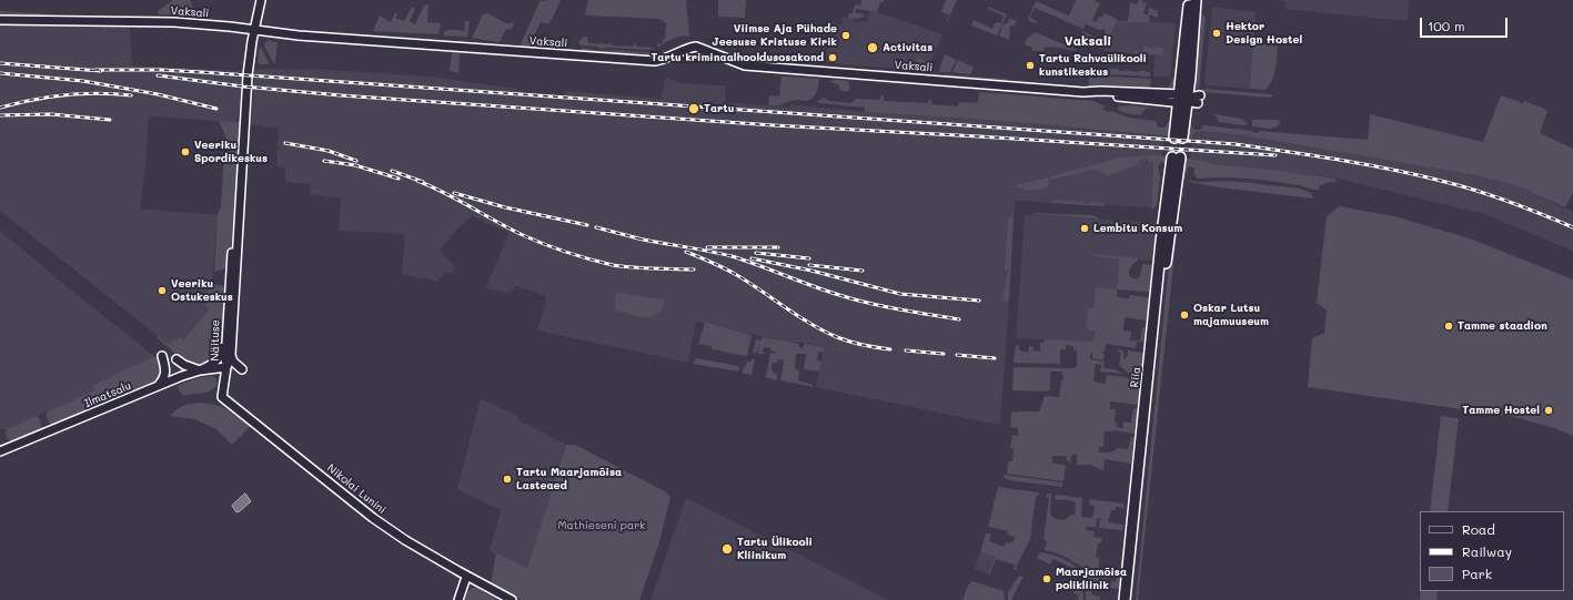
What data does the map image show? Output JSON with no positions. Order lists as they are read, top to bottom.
{
  "streets": {
    "highway": ["Riia"],
    "street": [
      "Vaksali",
      "Näituse",
      "Ilmatsalu",
      "Nikolai Lunini"
    ]
  },
  "crossings": [
    ["Vaksali", "Näituse"],
    ["Näituse", "Ilmatsalu"],
    ["Näituse", "Nikolai Lunini"],
    ["Ilmatsalu", "Nikolai Lunini"]
  ],
  "districts": ["Vaksali"],
  "parks": ["Mathieseni park"],
  "places": [
    "Hektor Design Hostel",
    "Viimse Aja Pühade Jeesuse Kristuse Kirik",
    "Activitas",
    "Tartu kriminaalhooldusosakond",
    "Tartu Rahvaülikooli kunstikeskus",
    "Tartu",
    "Veeriku Spordikeskus",
    "Lembitu Konsum",
    "Veeriku Ostukeskus",
    "Oskar Lutsu majamuuseum",
    "Tamme staadion",
    "Tamme Hostel",
    "Tartu Maarjamõisa Lasteaed",
    "Tartu Ülikooli Kliinikum",
    "Maarjamõisa polikliinik"
  ],
  "legend": ["Road", "Railway", "Park"],
  "scale_bar": "100 m"
}
